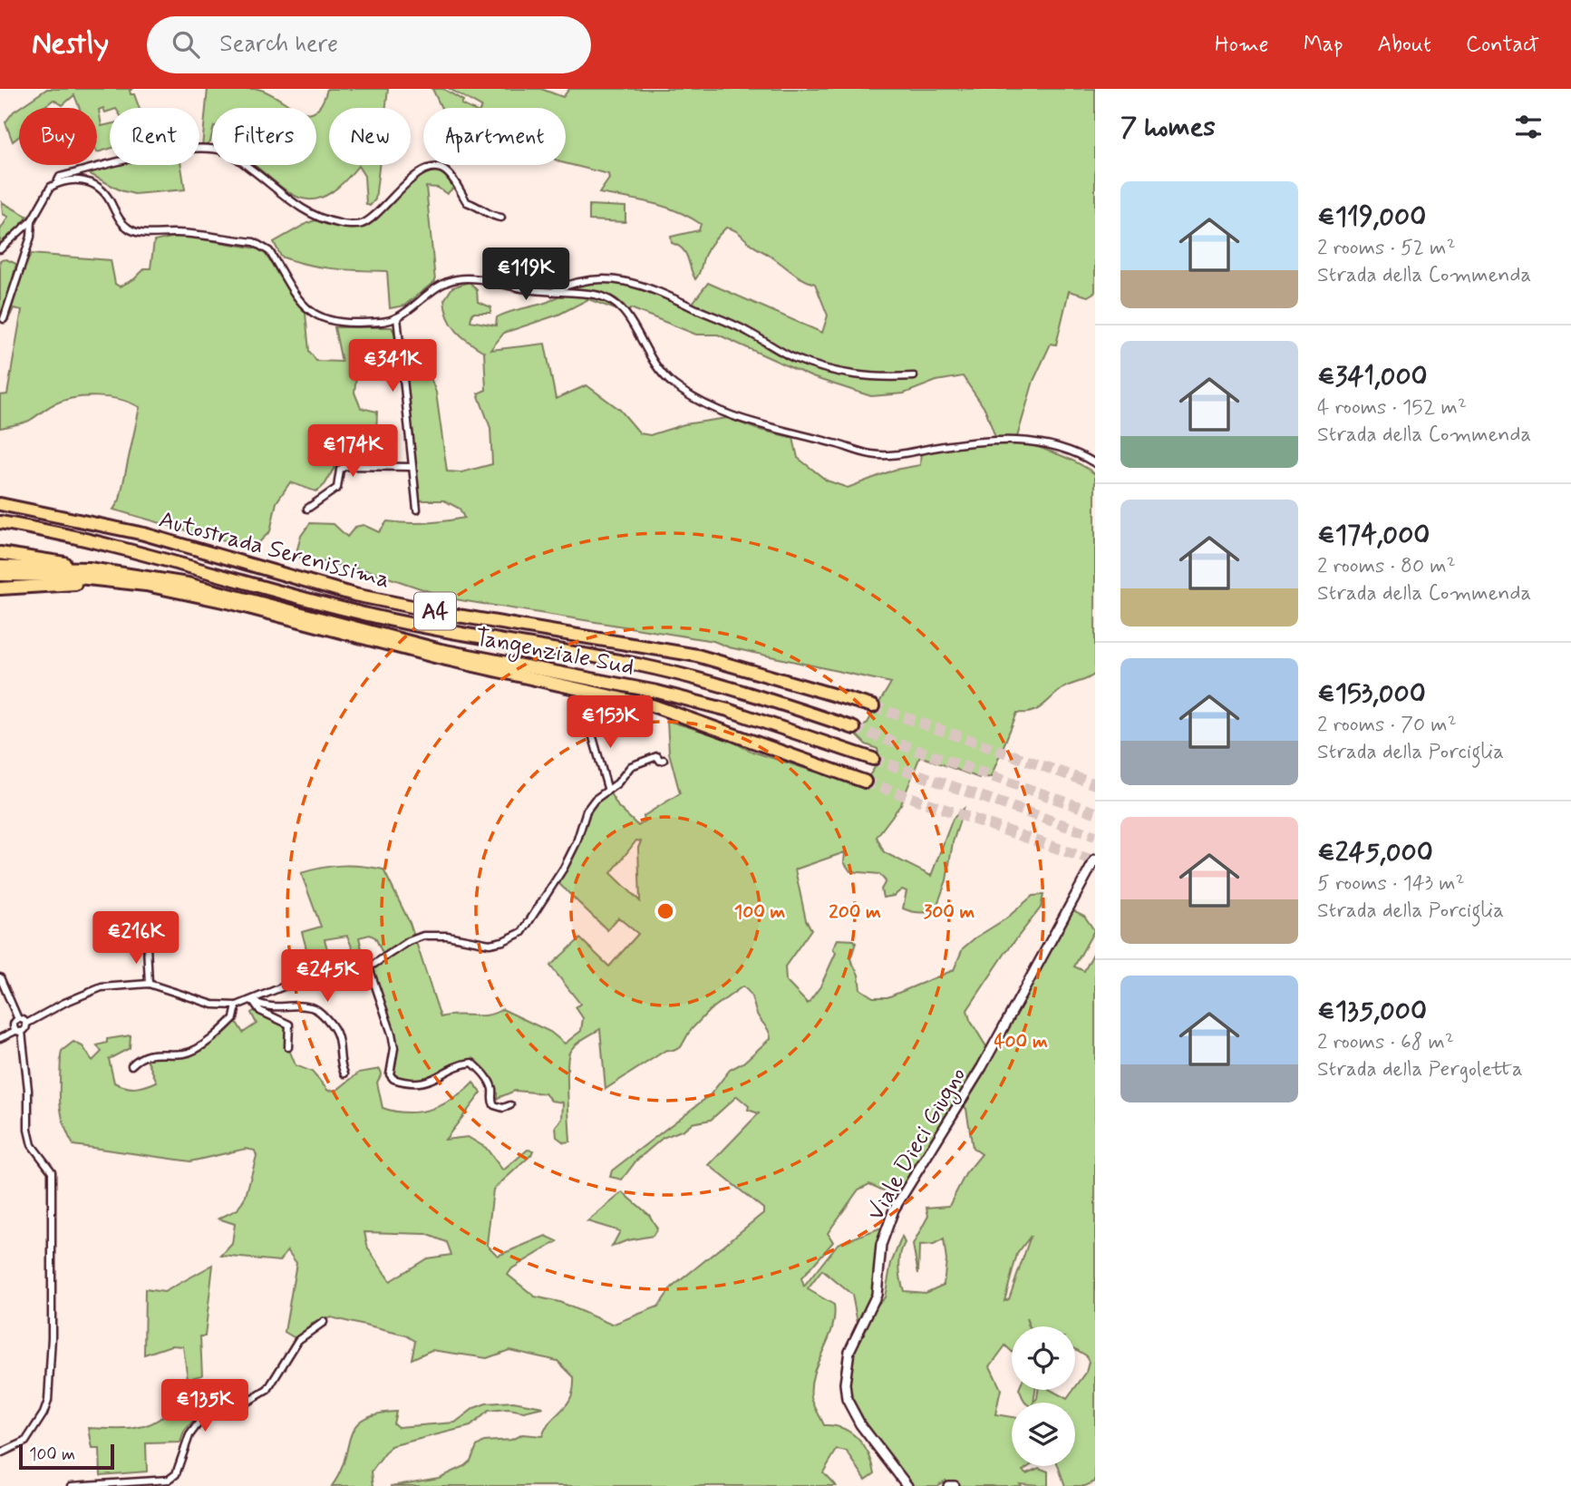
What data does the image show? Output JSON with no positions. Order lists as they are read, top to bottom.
{
  "streets": {
    "highway": ["Autostrada Serenissima", "A4", "Tangenziale Sud"],
    "main road": ["Viale Dieci Giugno"]
  },
  "scale_bar": "100 m",
  "page": {
    "header": "Nestly",
    "search": "Search here",
    "nav": [
      "Home",
      "Map",
      "About",
      "Contact"
    ],
    "heading": "7 homes",
    "chip": [
      "Buy",
      "Rent",
      "Filters",
      "New",
      "Apartment"
    ],
    "list": [
      {
        "name": "€119,000",
        "note": "2 rooms · 52 m² · Strada della Commenda"
      },
      {
        "name": "€341,000",
        "note": "4 rooms · 152 m² · Strada della Commenda"
      },
      {
        "name": "€174,000",
        "note": "2 rooms · 80 m² · Strada della Commenda"
      },
      {
        "name": "€153,000",
        "note": "2 rooms · 70 m² · Strada della Porciglia"
      },
      {
        "name": "€245,000",
        "note": "5 rooms · 143 m² · Strada della Porciglia"
      },
      {
        "name": "€135,000",
        "note": "2 rooms · 68 m² · Strada della Pergoletta"
      }
    ],
    "price": [
      "€119K",
      "€341K",
      "€174K",
      "€153K",
      "€216K",
      "€245K",
      "€135K"
    ],
    "scale": "100 m"
  },
  "rings": [
    "100 m",
    "200 m",
    "300 m",
    "400 m"
  ]
}
